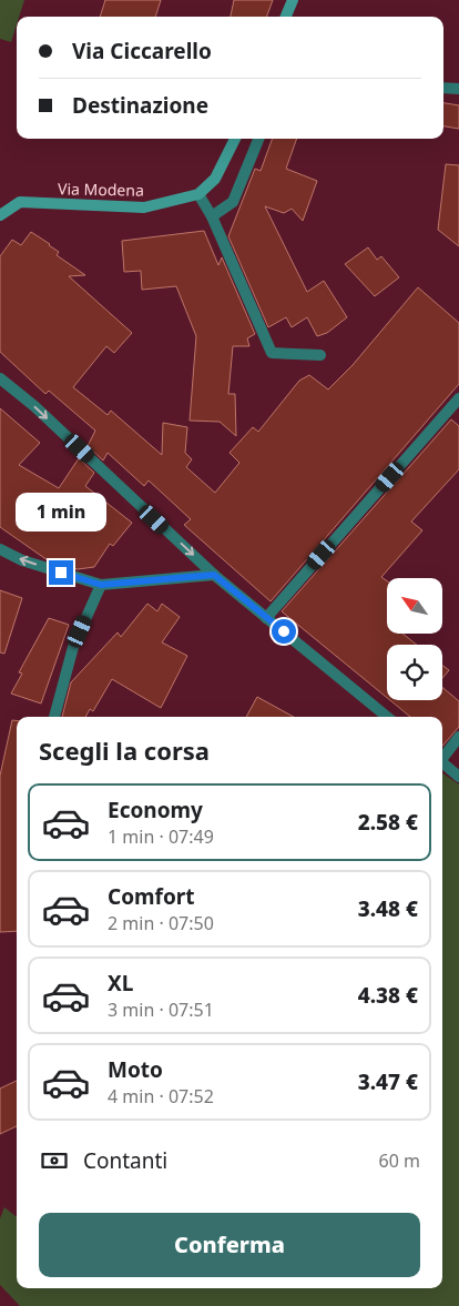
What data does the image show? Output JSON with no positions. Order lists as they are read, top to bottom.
{
  "streets": {
    "main road": ["Via Modena"]
  },
  "north": "top left",
  "page": {
    "banner": ["Via Ciccarello", "Destinazione"],
    "bubble": "1 min",
    "heading": "Scegli la corsa",
    "list": [
      {
        "name": "Economy",
        "note": "1 min · 07:49",
        "value": "2.58 €"
      },
      {
        "name": "Comfort",
        "note": "2 min · 07:50",
        "value": "3.48 €"
      },
      {
        "name": "XL",
        "note": "3 min · 07:51",
        "value": "4.38 €"
      },
      {
        "name": "Moto",
        "note": "4 min · 07:52",
        "value": "3.47 €"
      }
    ],
    "pay": ["Contanti", "60 m"],
    "buttons": "Conferma"
  }
}
